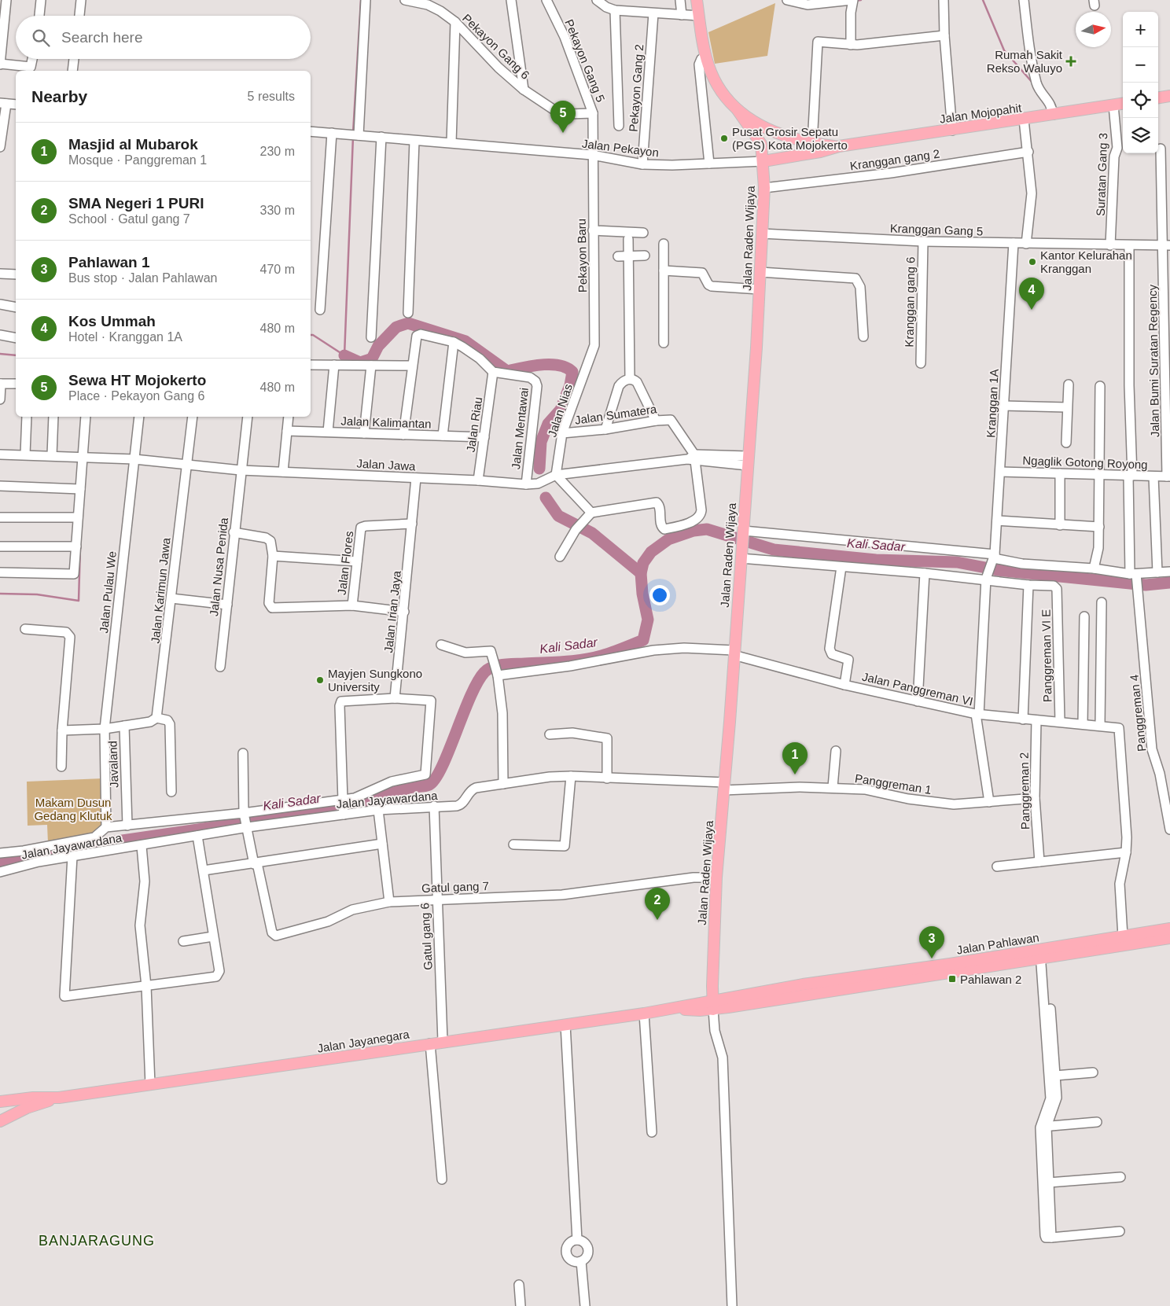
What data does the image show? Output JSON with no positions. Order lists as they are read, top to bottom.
{
  "streets": {
    "main road": [
      "Jalan Mojopahit",
      "Jalan Raden Wijaya",
      "Jalan Pahlawan",
      "Jalan Jayanegara"
    ],
    "street": [
      "Pekayon Gang 6",
      "Pekayon Gang 5",
      "Pekayon Gang 2",
      "Jalan Pekayon",
      "Kranggan gang 2",
      "Suratan Gang 3",
      "Kranggan Gang 5",
      "Pekayon Baru",
      "Kranggan gang 6",
      "Jalan Bumi Suratan Regency",
      "Kranggan 1A",
      "Jalan Nias",
      "Jalan Sumatera",
      "Jalan Kalimantan",
      "Jalan Riau",
      "Jalan Mentawai",
      "Ngaglik Gotong Royong",
      "Jalan Jawa",
      "Jalan Flores",
      "Jalan Nusa Penida",
      "Jalan Karimun Jawa",
      "Jalan Pulau We",
      "Jalan Irian Jaya",
      "Panggreman VI E",
      "Jalan Panggreman VI",
      "Panggreman 4",
      "Javaland",
      "Panggreman 1",
      "Panggreman 2",
      "Jalan Jayawardana",
      "Gatul gang 7",
      "Gatul gang 6"
    ]
  },
  "crossings": [
    ["Pekayon Gang 6", "Pekayon Gang 5"],
    ["Pekayon Gang 5", "Jalan Pekayon"],
    ["Pekayon Gang 5", "Pekayon Baru"],
    ["Pekayon Gang 2", "Jalan Pekayon"],
    ["Jalan Mojopahit", "Jalan Pekayon"],
    ["Jalan Mojopahit", "Suratan Gang 3"],
    ["Jalan Mojopahit", "Jalan Raden Wijaya"],
    ["Jalan Pekayon", "Jalan Raden Wijaya"],
    ["Jalan Pekayon", "Pekayon Baru"],
    ["Kranggan gang 2", "Jalan Raden Wijaya"],
    ["Suratan Gang 3", "Kranggan Gang 5"],
    ["Kranggan Gang 5", "Jalan Raden Wijaya"],
    ["Kranggan Gang 5", "Kranggan gang 6"],
    ["Kranggan Gang 5", "Jalan Bumi Suratan Regency"],
    ["Kranggan Gang 5", "Kranggan 1A"],
    ["Kranggan Gang 5", "Panggreman 4"],
    ["Jalan Raden Wijaya", "Jalan Jawa"],
    ["Jalan Raden Wijaya", "Jalan Panggreman VI"],
    ["Jalan Raden Wijaya", "Panggreman 1"],
    ["Jalan Raden Wijaya", "Jalan Jayawardana"],
    ["Jalan Raden Wijaya", "Gatul gang 7"],
    ["Jalan Raden Wijaya", "Jalan Pahlawan"],
    ["Jalan Raden Wijaya", "Jalan Jayanegara"],
    ["Pekayon Baru", "Jalan Nias"],
    ["Jalan Bumi Suratan Regency", "Ngaglik Gotong Royong"],
    ["Kranggan 1A", "Ngaglik Gotong Royong"],
    ["Kranggan 1A", "Jalan Panggreman VI"],
    ["Kranggan 1A", "Panggreman 1"],
    ["Jalan Nias", "Jalan Sumatera"],
    ["Jalan Nias", "Jalan Jawa"],
    ["Jalan Sumatera", "Jalan Jawa"],
    ["Jalan Kalimantan", "Jalan Riau"],
    ["Jalan Riau", "Jalan Mentawai"],
    ["Jalan Riau", "Jalan Jawa"],
    ["Jalan Mentawai", "Jalan Jawa"],
    ["Ngaglik Gotong Royong", "Panggreman 4"],
    ["Jalan Jawa", "Jalan Nusa Penida"],
    ["Jalan Jawa", "Jalan Karimun Jawa"],
    ["Jalan Jawa", "Jalan Pulau We"],
    ["Jalan Jawa", "Jalan Irian Jaya"],
    ["Jalan Flores", "Jalan Irian Jaya"],
    ["Panggreman VI E", "Jalan Panggreman VI"],
    ["Jalan Panggreman VI", "Panggreman 2"],
    ["Panggreman 1", "Panggreman 2"],
    ["Panggreman 1", "Jalan Jayawardana"],
    ["Jalan Jayawardana", "Gatul gang 6"],
    ["Gatul gang 7", "Gatul gang 6"],
    ["Gatul gang 6", "Jalan Jayanegara"],
    ["Jalan Pahlawan", "Jalan Jayanegara"]
  ],
  "districts": ["BANJARAGUNG"],
  "water": ["Kali Sadar"],
  "parks": ["Makam Dusun Gedang Klutuk"],
  "places": {
    "health": ["Rumah Sakit Rekso Waluyo"],
    "other": ["Pusat Grosir Sepatu (PGS) Kota Mojokerto", "Kantor Kelurahan Kranggan", "Mayjen Sungkono University"],
    "transit": ["Pahlawan 2"]
  },
  "north": "right",
  "page": {
    "map_buttons": ["+", "−"],
    "search": "Search here",
    "heading": ["Nearby", "5 results"],
    "pins": [
      "5",
      "4",
      "1",
      "2",
      "3"
    ],
    "list": [
      {
        "mark": "1",
        "name": "Masjid al Mubarok",
        "note": "Mosque · Panggreman 1",
        "value": "230 m"
      },
      {
        "mark": "2",
        "name": "SMA Negeri 1 PURI",
        "note": "School · Gatul gang 7",
        "value": "330 m"
      },
      {
        "mark": "3",
        "name": "Pahlawan 1",
        "note": "Bus stop · Jalan Pahlawan",
        "value": "470 m"
      },
      {
        "mark": "4",
        "name": "Kos Ummah",
        "note": "Hotel · Kranggan 1A",
        "value": "480 m"
      },
      {
        "mark": "5",
        "name": "Sewa HT Mojokerto",
        "note": "Place · Pekayon Gang 6",
        "value": "480 m"
      }
    ]
  }
}
